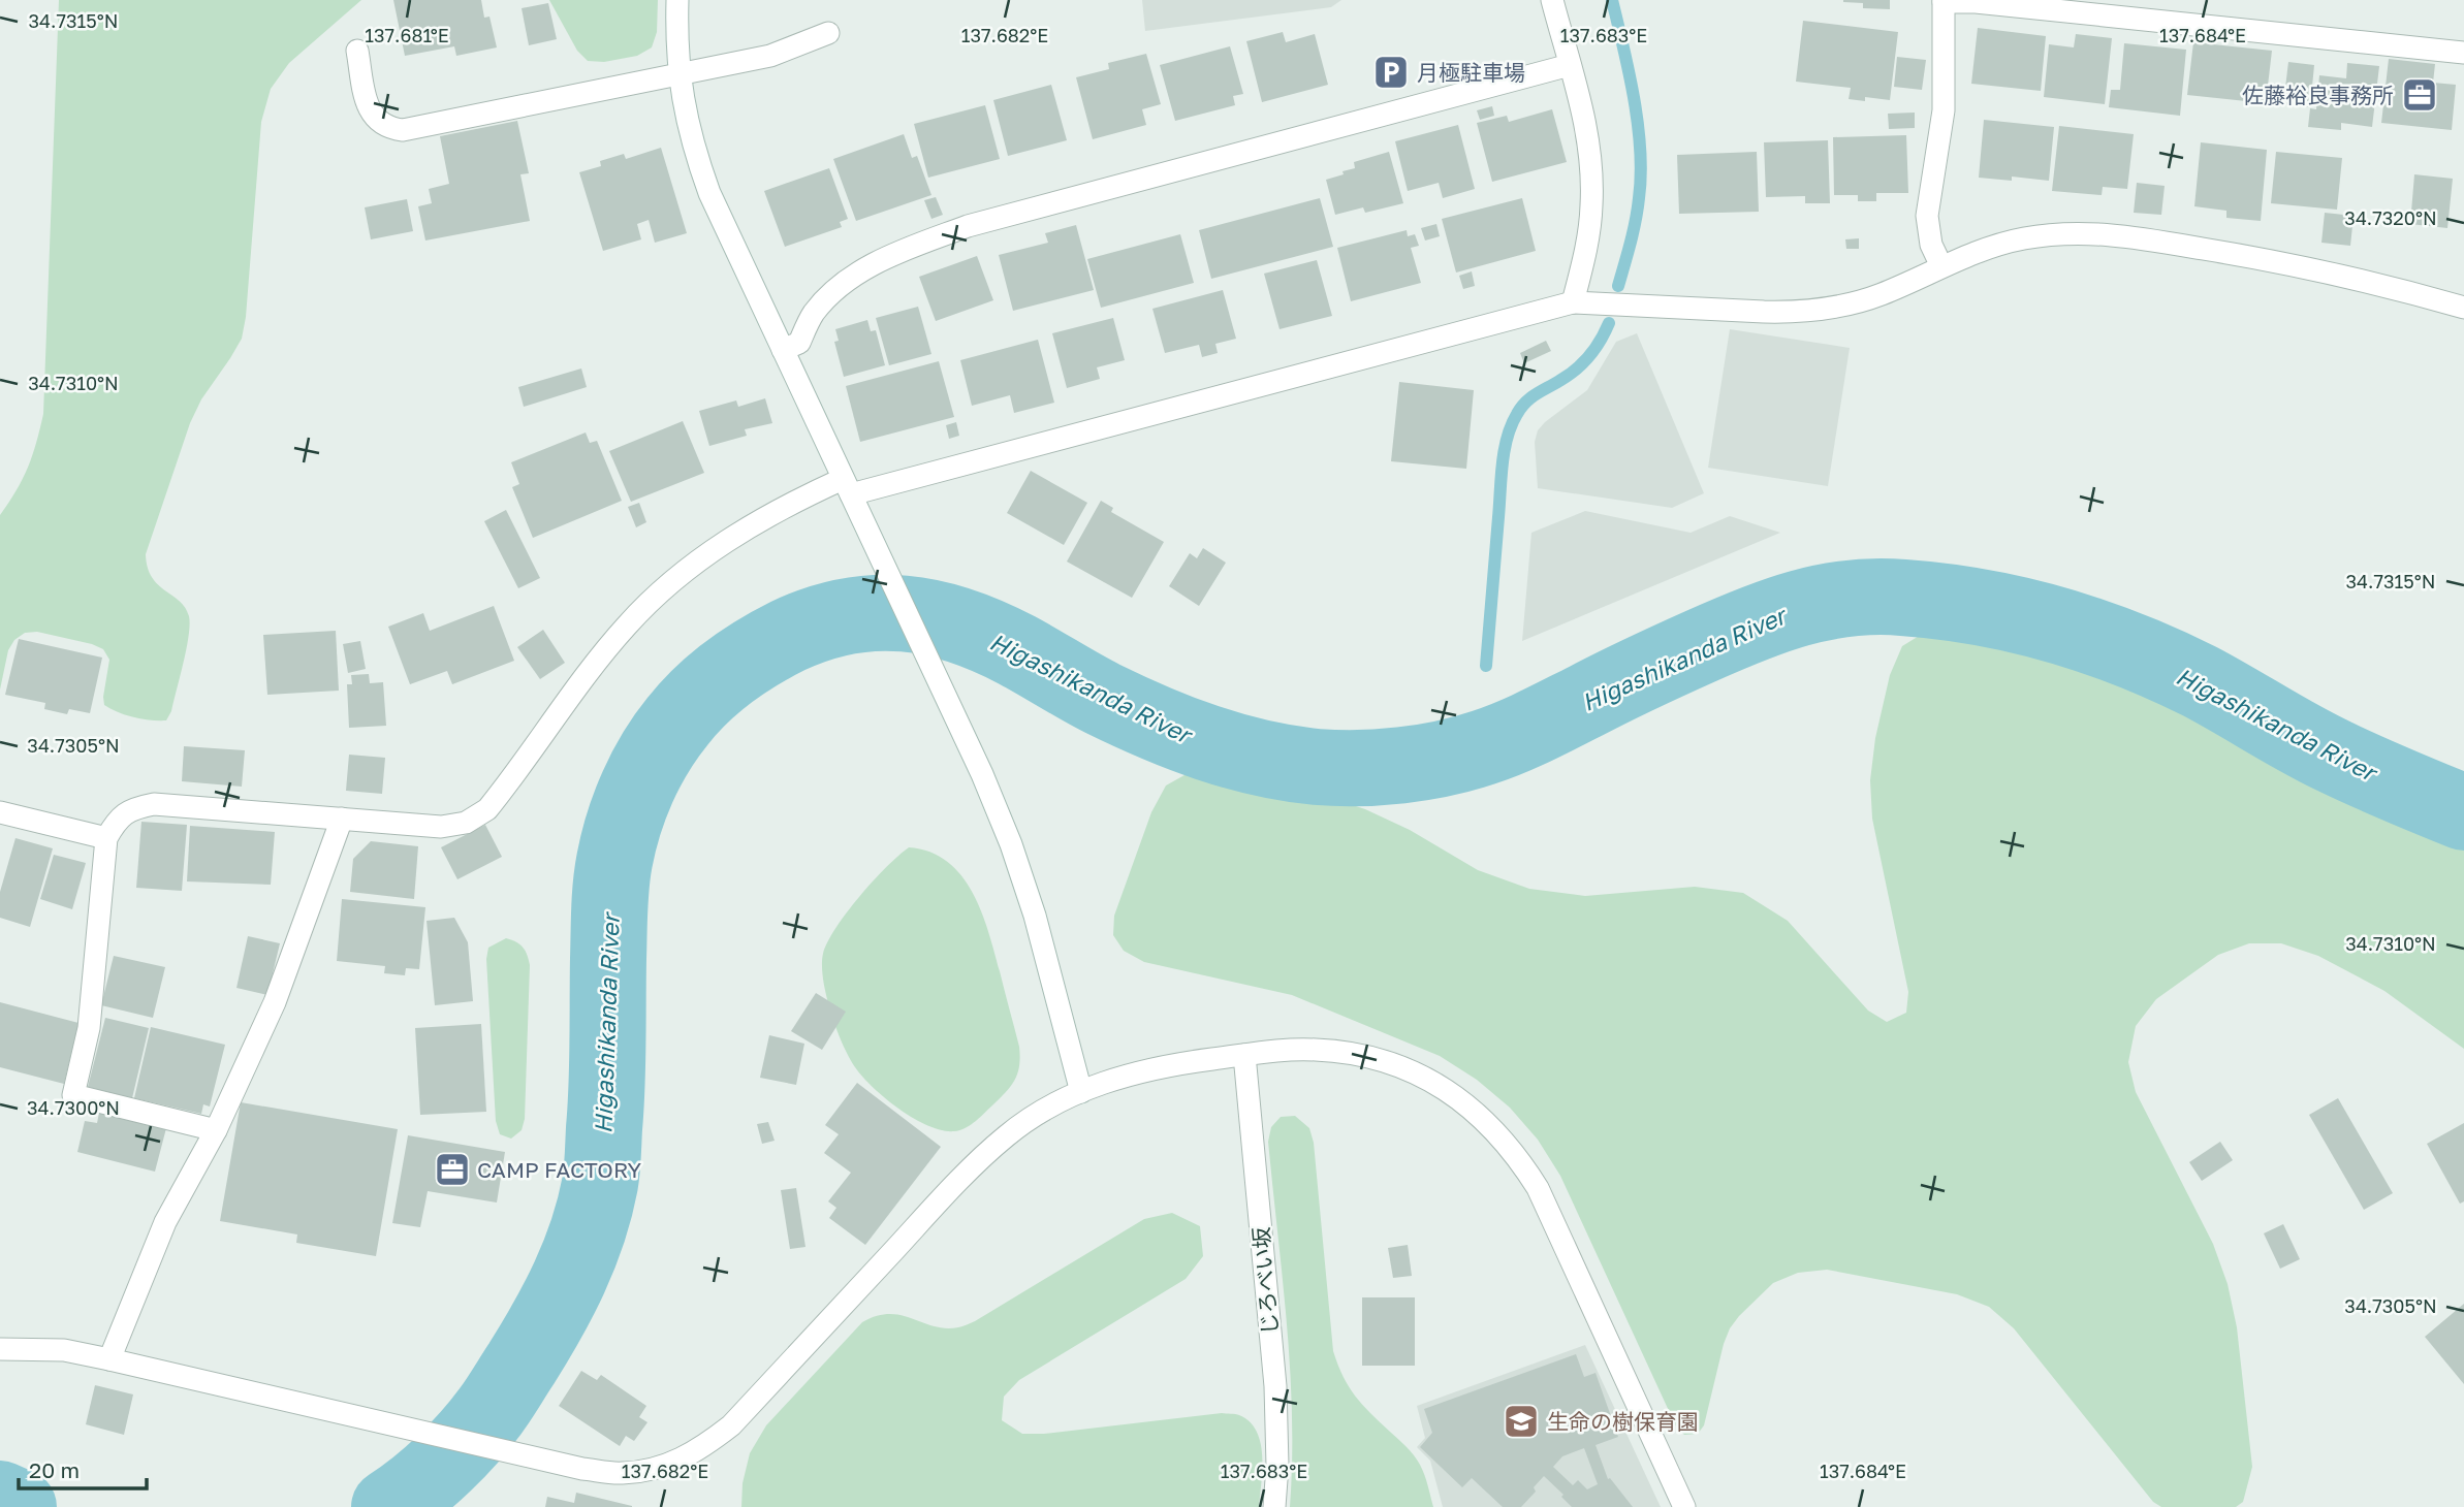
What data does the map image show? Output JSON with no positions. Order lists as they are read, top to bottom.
{
  "streets": {
    "street": ["じろべい坂"]
  },
  "water": ["Higashikanda River"],
  "places": {
    "parking": ["月極駐車場"],
    "office": ["佐藤裕良事務所", "CAMP FACTORY"],
    "school or university": ["生命の樹保育園"]
  },
  "scale_bar": "20 m",
  "coordinates": [
    "34.7315°N",
    "137.681°E",
    "137.682°E",
    "137.683°E",
    "137.684°E",
    "34.7320°N",
    "34.7310°N",
    "34.7305°N",
    "34.7300°N"
  ]
}
